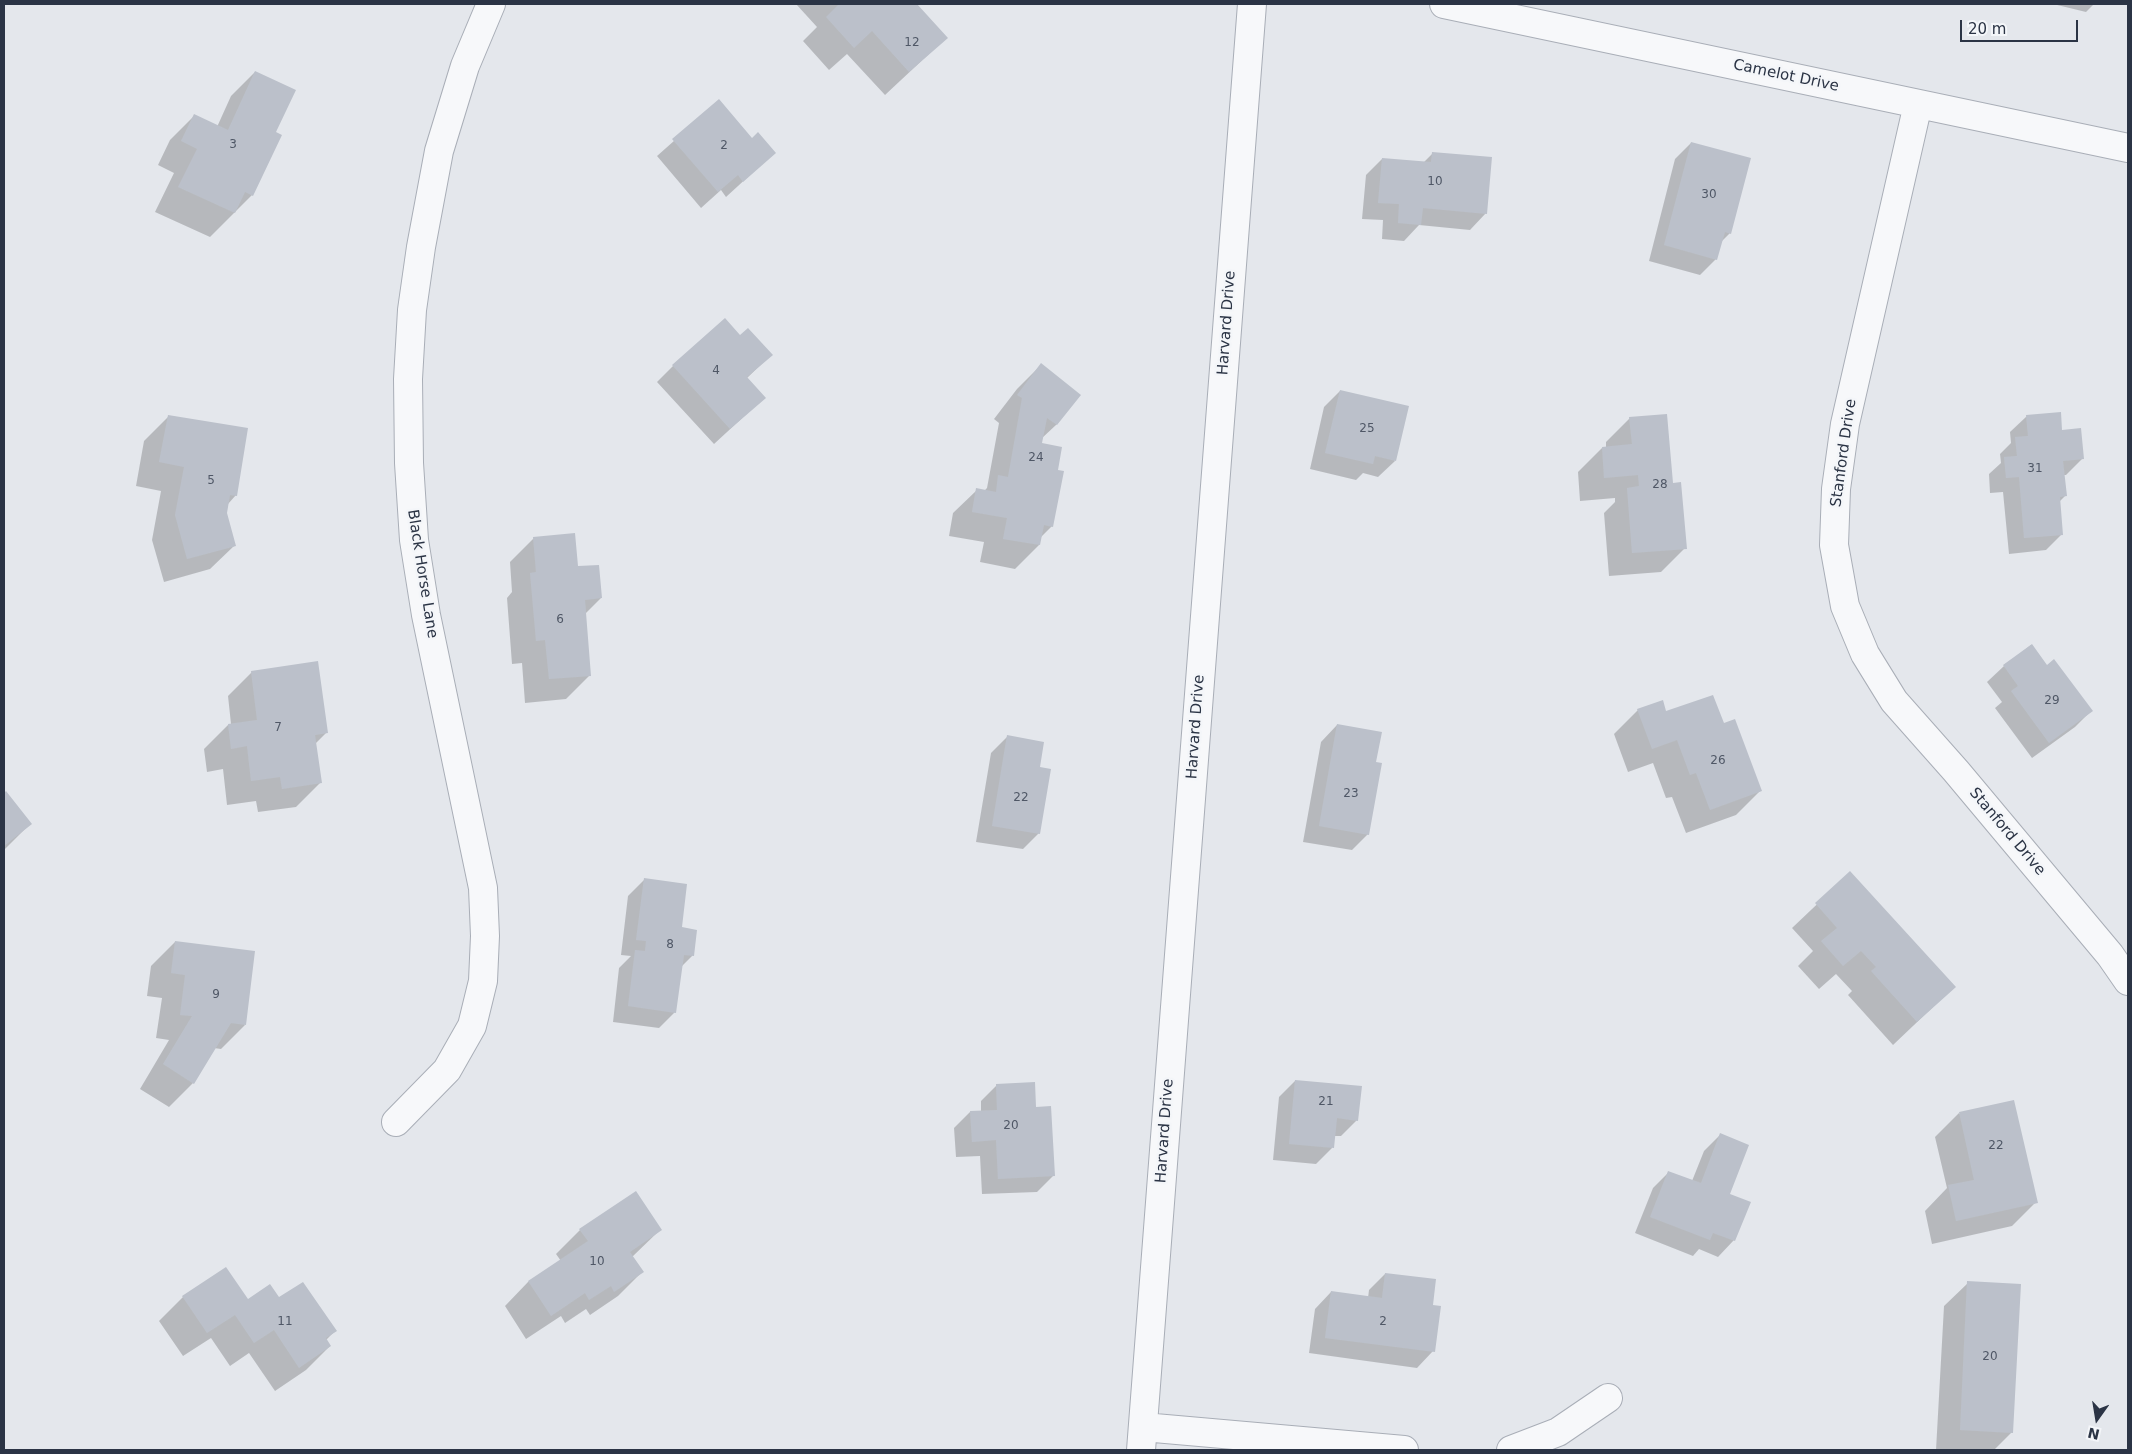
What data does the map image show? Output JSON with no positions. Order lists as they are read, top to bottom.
{
  "streets": {
    "street": [
      "Camelot Drive",
      "Harvard Drive",
      "Stanford Drive",
      "Black Horse Lane"
    ]
  },
  "crossings": [
    ["Camelot Drive", "Stanford Drive"]
  ],
  "house_numbers": [
    "12",
    "3",
    "2",
    "10",
    "30",
    "4",
    "25",
    "24",
    "31",
    "5",
    "28",
    "6",
    "29",
    "7",
    "26",
    "23",
    "22",
    "8",
    "9",
    "21",
    "20",
    "22",
    "10",
    "11",
    "2",
    "20"
  ],
  "scale_bar": "20 m",
  "north": "bottom"
}
